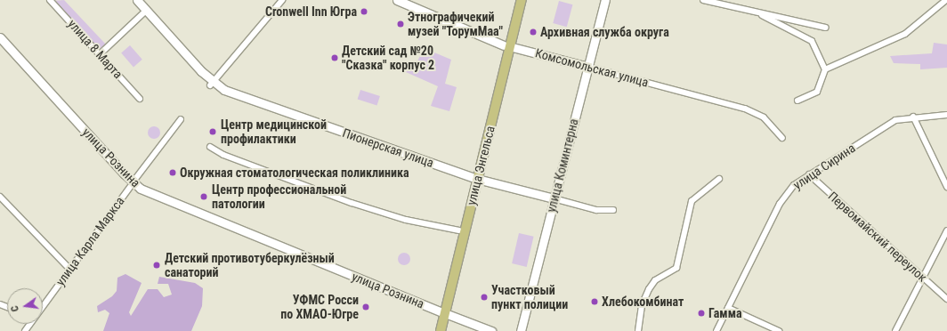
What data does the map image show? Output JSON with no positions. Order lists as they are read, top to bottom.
{
  "streets": {
    "main road": ["улица Энгельса"],
    "street": [
      "улица 8 Марта",
      "Комсомольская улица",
      "Пионерская улица",
      "улица Рознина",
      "улица Коминтерна",
      "улица Сирина",
      "Первомайский переулок",
      "улица Карла Маркса"
    ]
  },
  "crossings": [
    ["Комсомольская улица", "улица Энгельса"],
    ["Комсомольская улица", "улица Коминтерна"],
    ["Пионерская улица", "улица Энгельса"],
    ["Пионерская улица", "улица Коминтерна"],
    ["улица Рознина", "улица Энгельса"],
    ["улица Рознина", "улица Карла Маркса"],
    ["улица Сирина", "Первомайский переулок"]
  ],
  "places": [
    "Cronwell Inn Югра",
    "Этнографичекий музей \"ТорумМаа\"",
    "Архивная служба округа",
    "Детский сад №20 \"Сказка\" корпус 2",
    "Центр медицинской профилактики",
    "Окружная стоматологическая поликлиника",
    "Центр профессиональной патологии",
    "Детский противотуберкулёзный санаторий",
    "Участковый пункт полиции",
    "Хлебокомбинат",
    "УФМС Росси по ХМАО-Югре",
    "Гамма"
  ],
  "north": "left"
}
